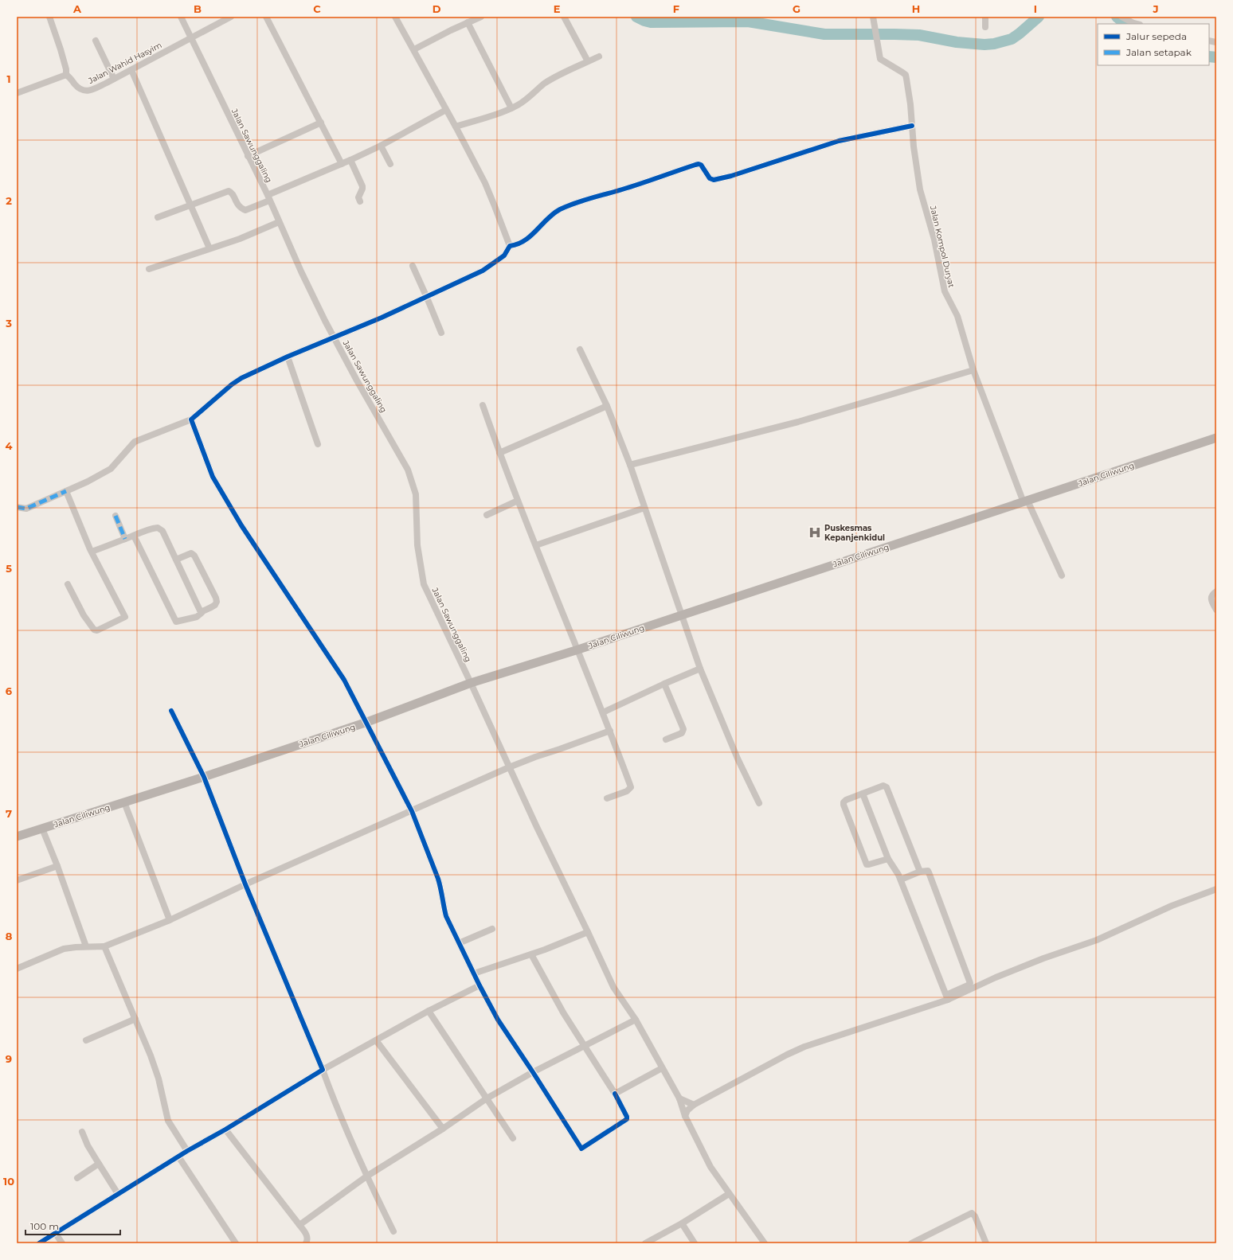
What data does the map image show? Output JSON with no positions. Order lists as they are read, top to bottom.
{
  "streets": {
    "main road": ["Jalan Ciliwung"],
    "street": ["Jalan Wahid Hasyim", "Jalan Sawunggaling", "Jalan Kompol Duryat"]
  },
  "crossings": [
    ["Jalan Wahid Hasyim", "Jalan Sawunggaling"],
    ["Jalan Sawunggaling", "Jalan Ciliwung"],
    ["Jalan Kompol Duryat", "Jalan Ciliwung"]
  ],
  "places": {
    "hospital": ["Puskesmas Kepanjenkidul"]
  },
  "legend": ["Jalur sepeda", "Jalan setapak"],
  "scale_bar": "100 m",
  "grid": {
    "columns": [
      "A",
      "B",
      "C",
      "D",
      "E",
      "F",
      "G",
      "H",
      "I",
      "J"
    ],
    "rows": [
      "1",
      "2",
      "3",
      "4",
      "5",
      "6",
      "7",
      "8",
      "9",
      "10"
    ]
  }
}
